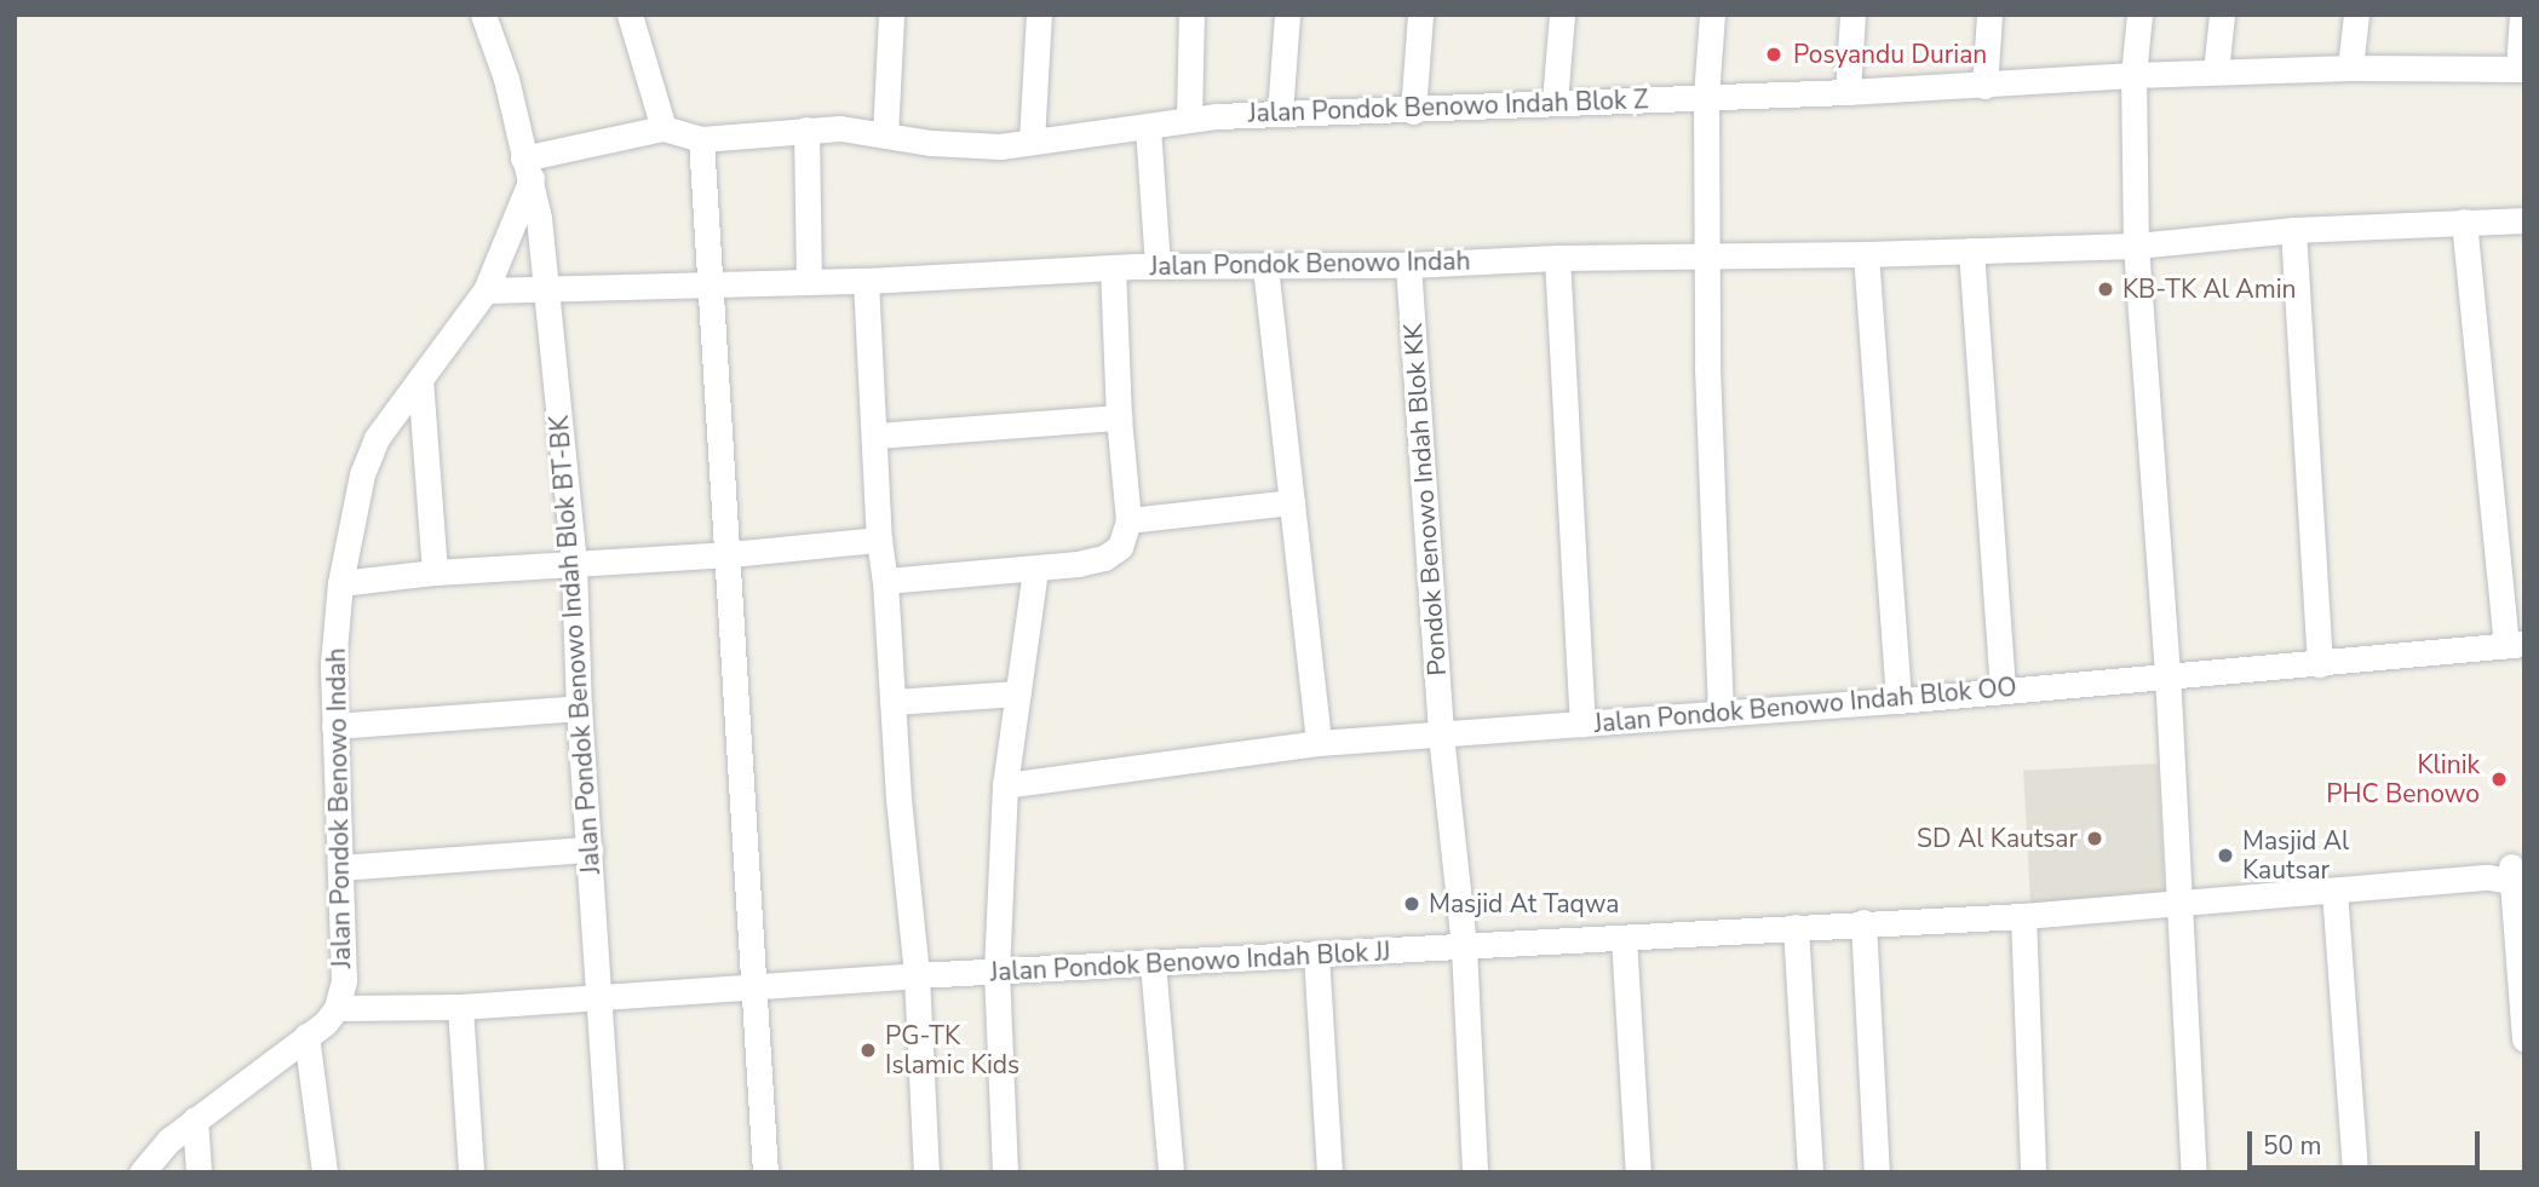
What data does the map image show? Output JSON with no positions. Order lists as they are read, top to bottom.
{
  "streets": {
    "street": [
      "Jalan Pondok Benowo Indah Blok Z",
      "Jalan Pondok Benowo Indah",
      "Pondok Benowo Indah Blok KK",
      "Jalan Pondok Benowo Indah Blok BT-BK",
      "Jalan Pondok Benowo Indah Blok OO",
      "Jalan Pondok Benowo Indah Blok JJ"
    ]
  },
  "crossings": [
    ["Jalan Pondok Benowo Indah", "Pondok Benowo Indah Blok KK"],
    ["Jalan Pondok Benowo Indah", "Jalan Pondok Benowo Indah Blok BT-BK"],
    ["Jalan Pondok Benowo Indah", "Jalan Pondok Benowo Indah Blok JJ"],
    ["Pondok Benowo Indah Blok KK", "Jalan Pondok Benowo Indah Blok OO"],
    ["Pondok Benowo Indah Blok KK", "Jalan Pondok Benowo Indah Blok JJ"],
    ["Jalan Pondok Benowo Indah Blok BT-BK", "Jalan Pondok Benowo Indah Blok JJ"]
  ],
  "places": [
    "Posyandu Durian",
    "KB-TK Al Amin",
    "Klinik PHC Benowo",
    "SD Al Kautsar",
    "Masjid Al Kautsar",
    "Masjid At Taqwa",
    "PG-TK Islamic Kids"
  ],
  "scale_bar": "50 m"
}
